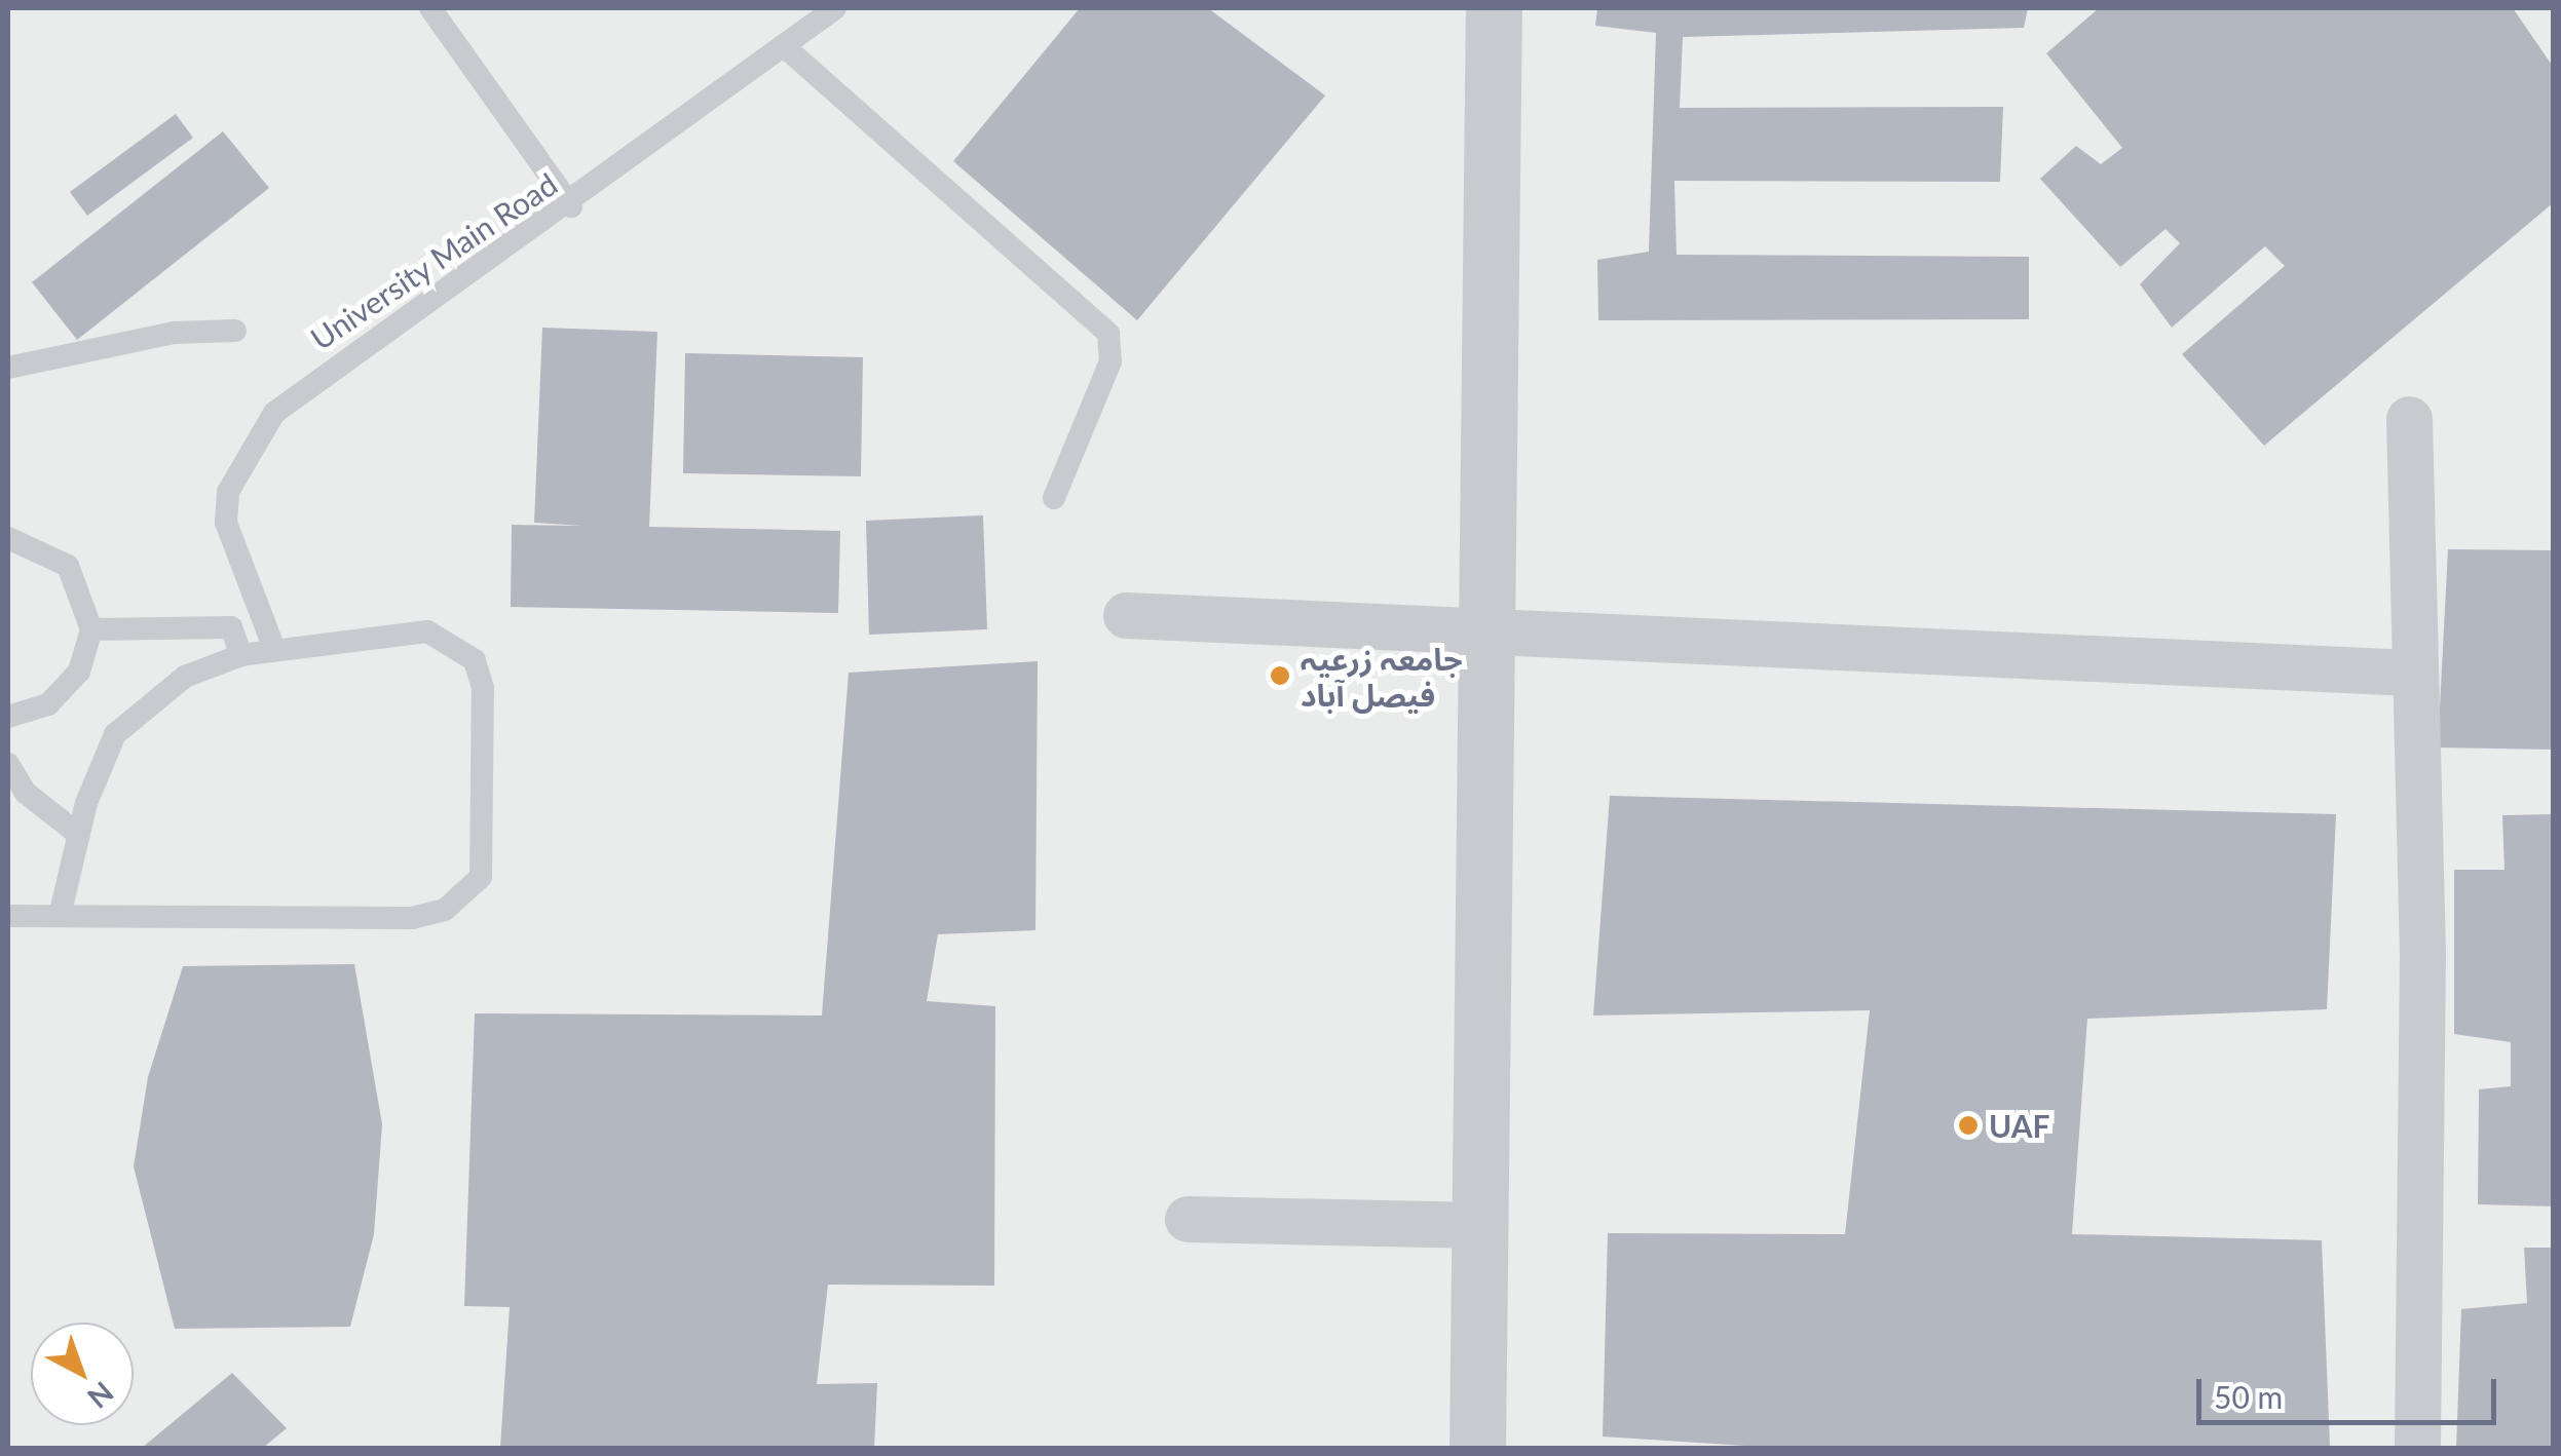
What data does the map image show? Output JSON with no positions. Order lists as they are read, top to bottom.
{
  "streets": {
    "lane": ["University Main Road"]
  },
  "places": ["جامعہ زرعیہ فیصل آباد", "UAF"],
  "scale_bar": "50 m",
  "north": "bottom right"
}
